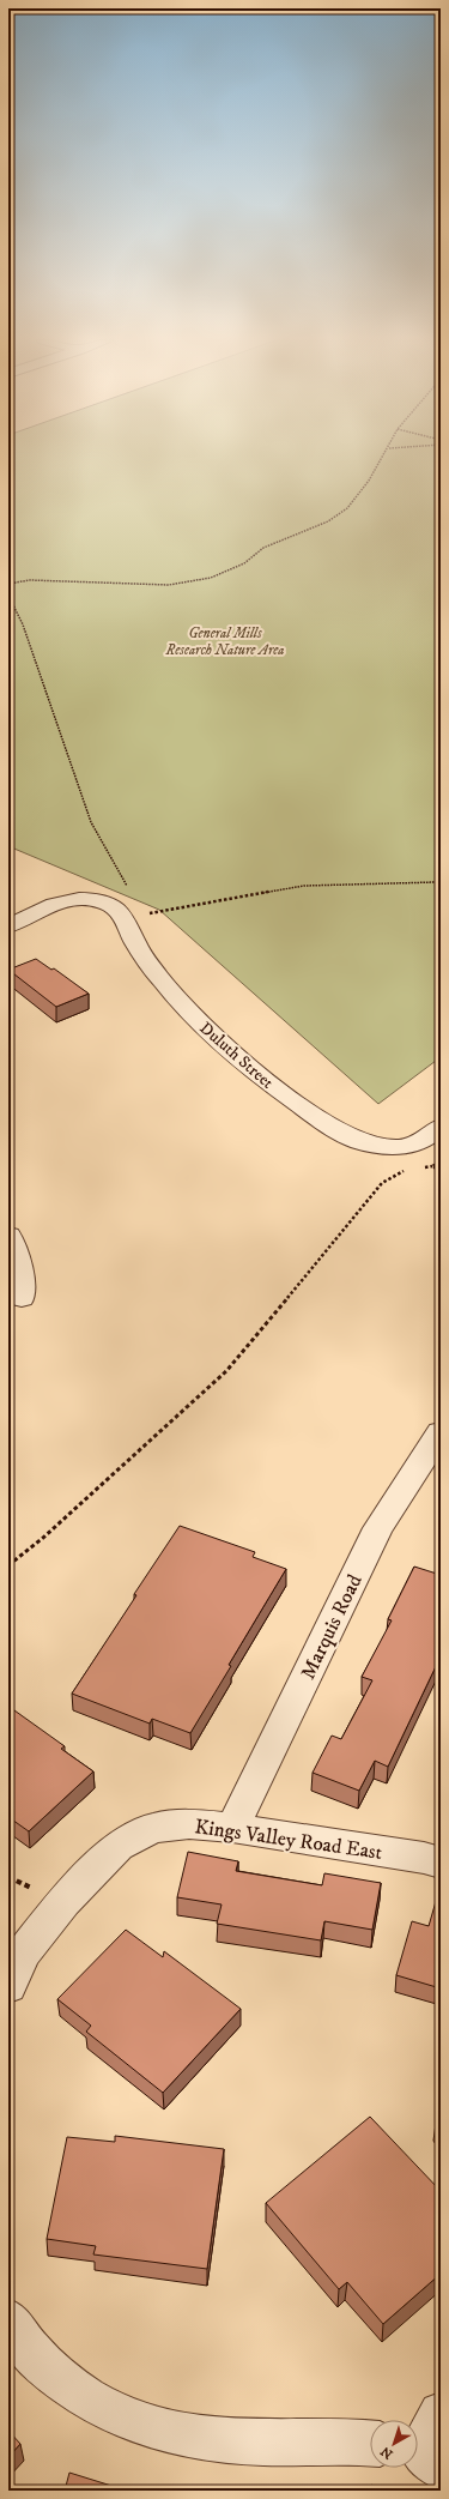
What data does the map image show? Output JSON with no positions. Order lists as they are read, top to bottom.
{
  "streets": {
    "street": ["Duluth Street", "Marquis Road", "Kings Valley Road East"]
  },
  "crossings": [
    ["Marquis Road", "Kings Valley Road East"]
  ],
  "parks": ["General Mills Research Nature Area"],
  "north": "bottom left"
}
